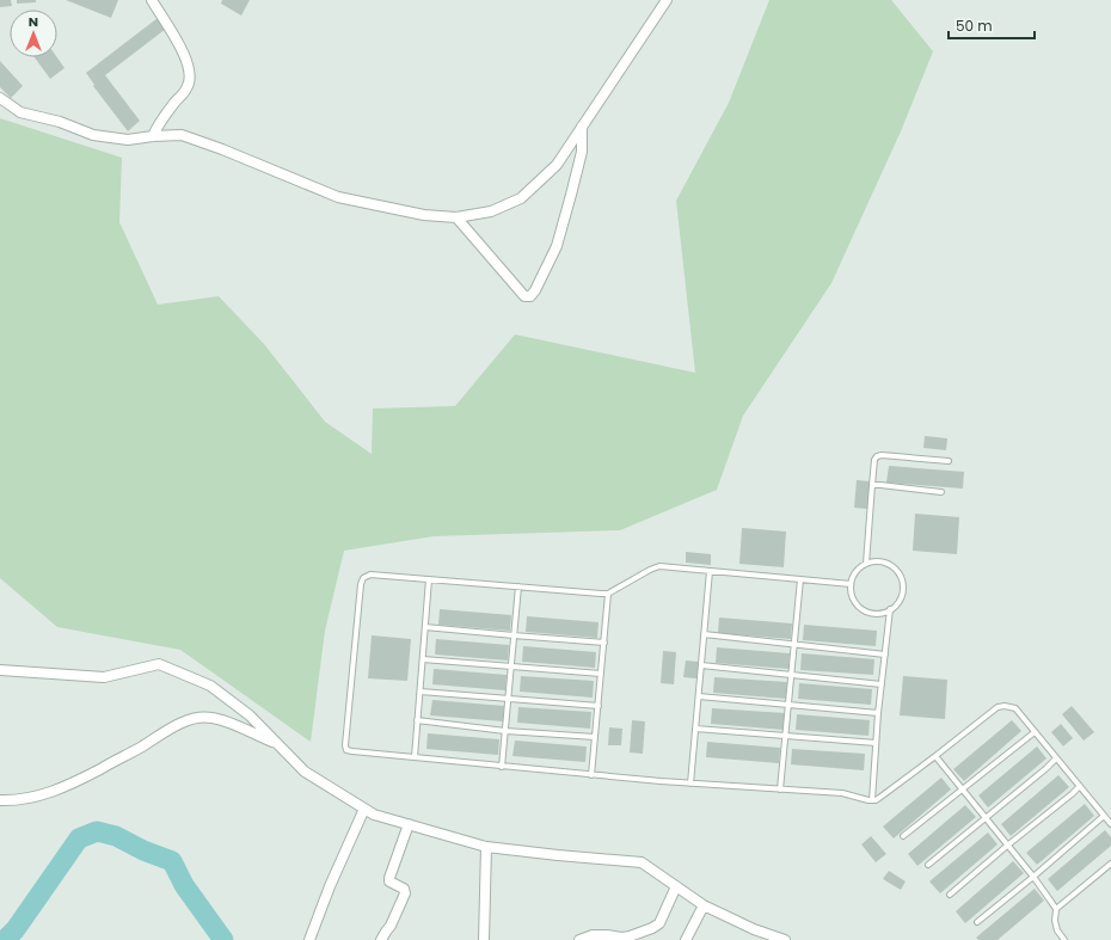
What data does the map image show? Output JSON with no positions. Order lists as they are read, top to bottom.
{
  "scale_bar": "50 m",
  "north": "top"
}
